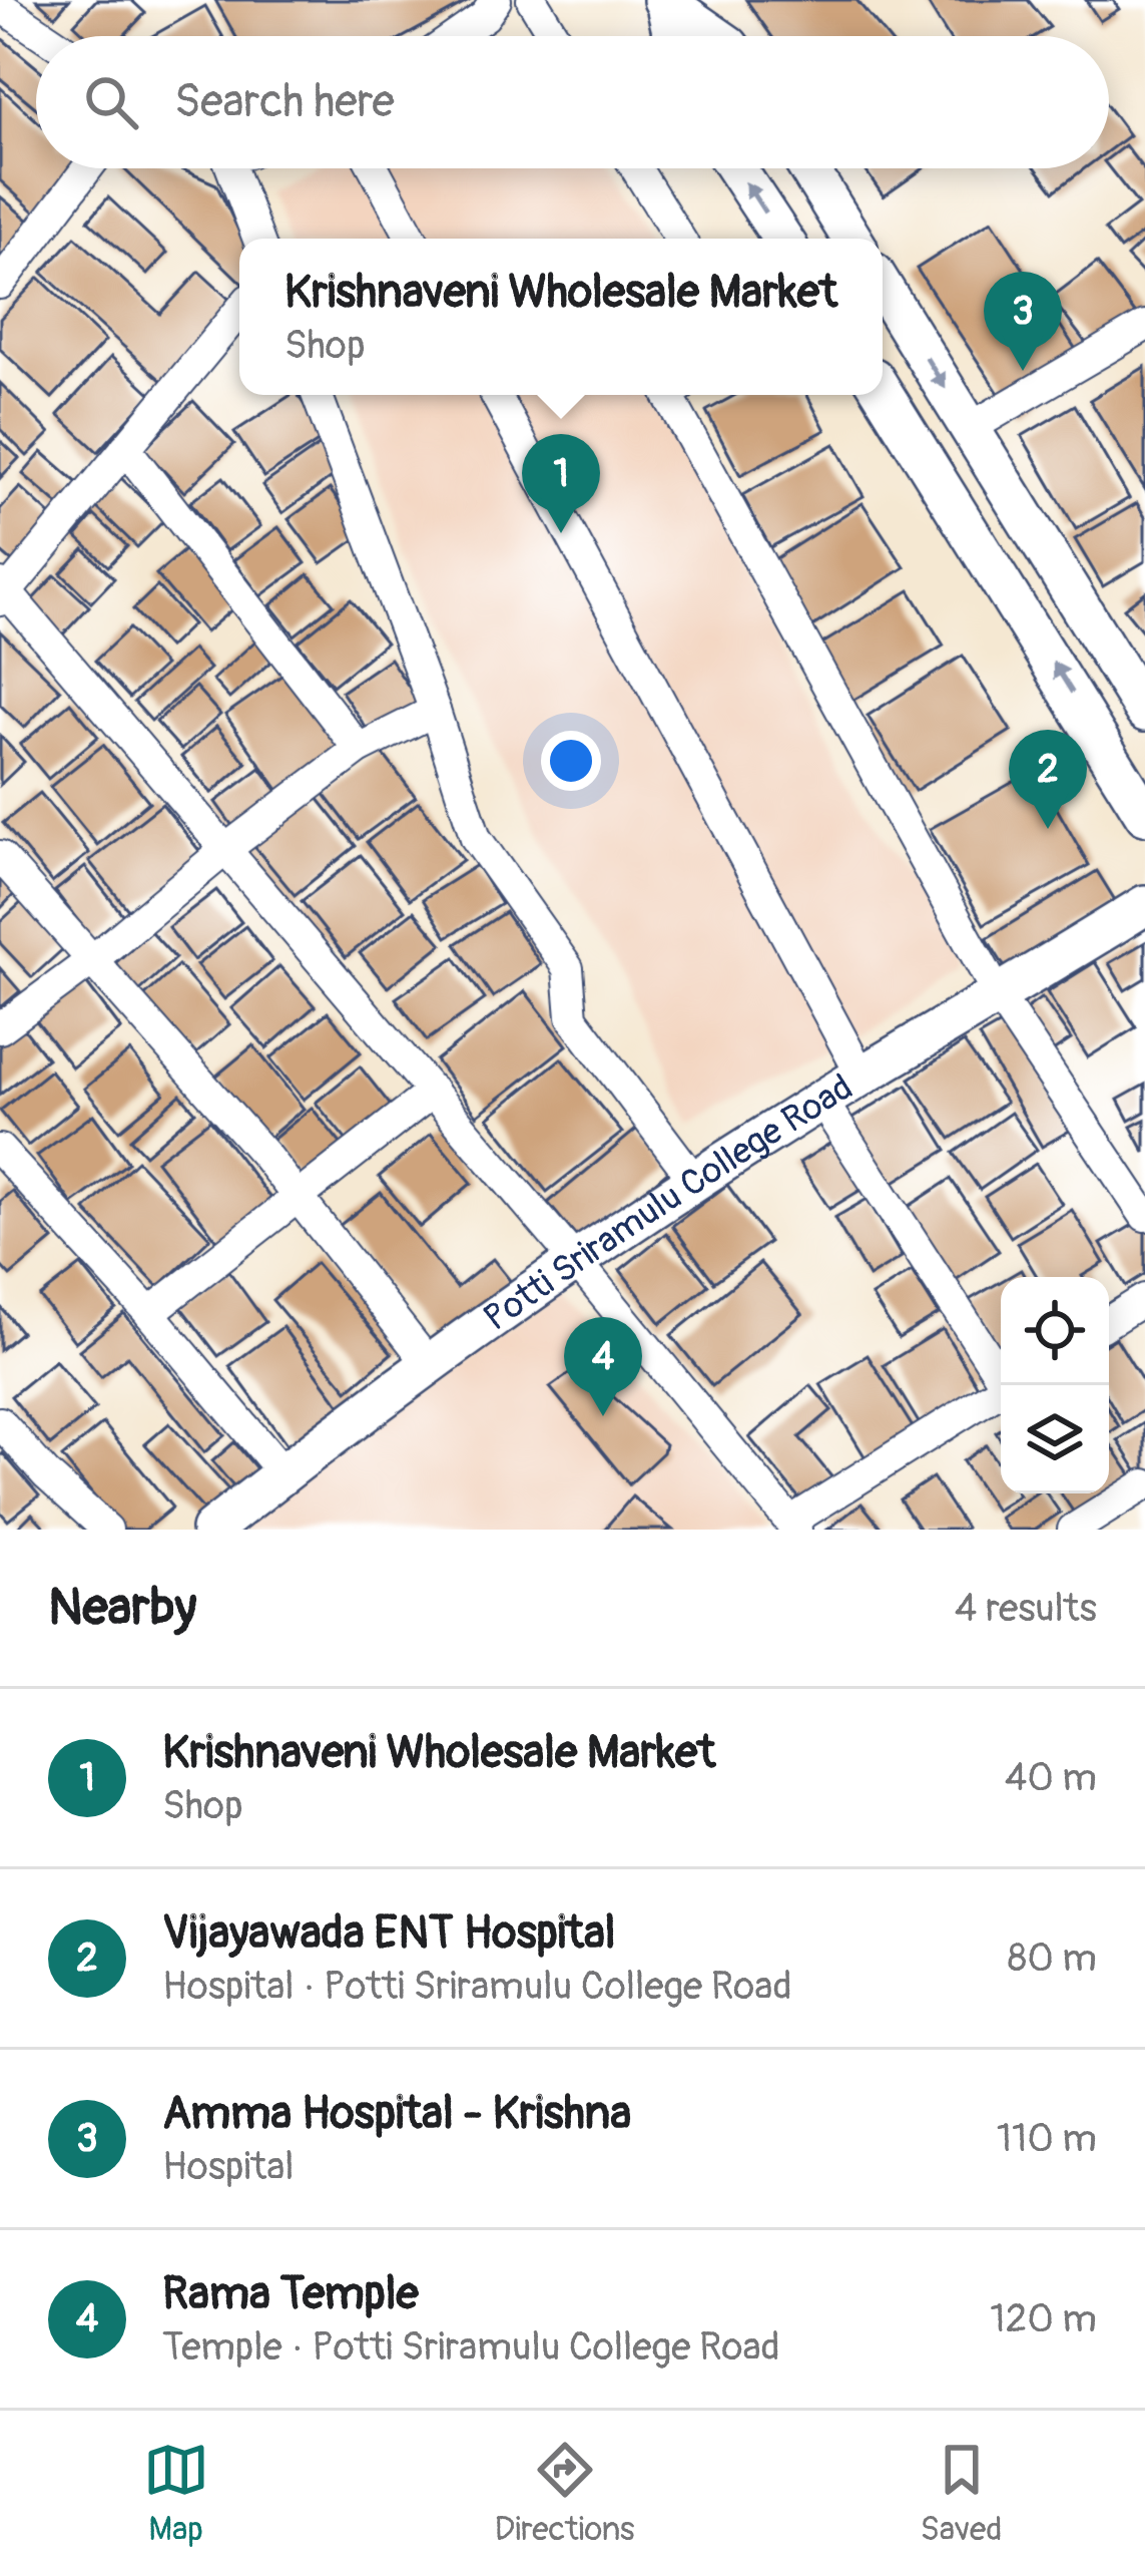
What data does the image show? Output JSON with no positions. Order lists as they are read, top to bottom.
{
  "streets": {
    "street": ["Potti Sriramulu College Road"]
  },
  "page": {
    "search": "Search here",
    "popup": ["Krishnaveni Wholesale Market", "Shop"],
    "pins": [
      "3",
      "1",
      "2",
      "4"
    ],
    "heading": ["Nearby", "4 results"],
    "list": [
      {
        "mark": "1",
        "name": "Krishnaveni Wholesale Market",
        "note": "Shop",
        "value": "40 m"
      },
      {
        "mark": "2",
        "name": "Vijayawada ENT Hospital",
        "note": "Hospital · Potti Sriramulu College Road",
        "value": "80 m"
      },
      {
        "mark": "3",
        "name": "Amma Hospital - Krishna",
        "note": "Hospital",
        "value": "110 m"
      },
      {
        "mark": "4",
        "name": "Rama Temple",
        "note": "Temple · Potti Sriramulu College Road",
        "value": "120 m"
      }
    ],
    "nav": ["Map", "Directions", "Saved"]
  }
}
